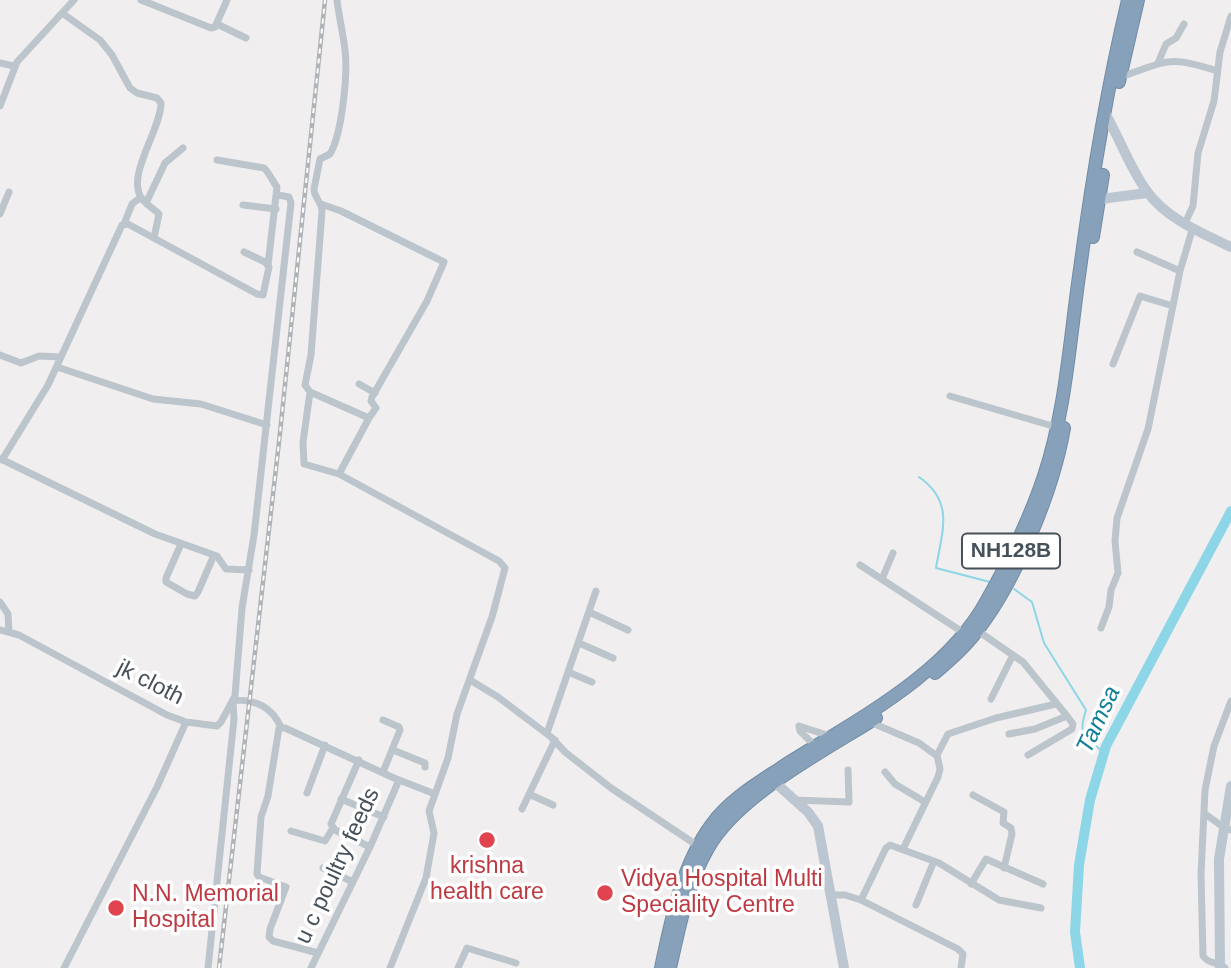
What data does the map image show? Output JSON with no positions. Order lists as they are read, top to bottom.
{
  "streets": {
    "highway": ["NH128B"],
    "street": ["jk cloth", "u c poultry feeds"]
  },
  "water": ["Tamsa"],
  "places": ["krishna health care", "Vidya Hospital Multi Speciality Centre", "N.N. Memorial Hospital"]
}
